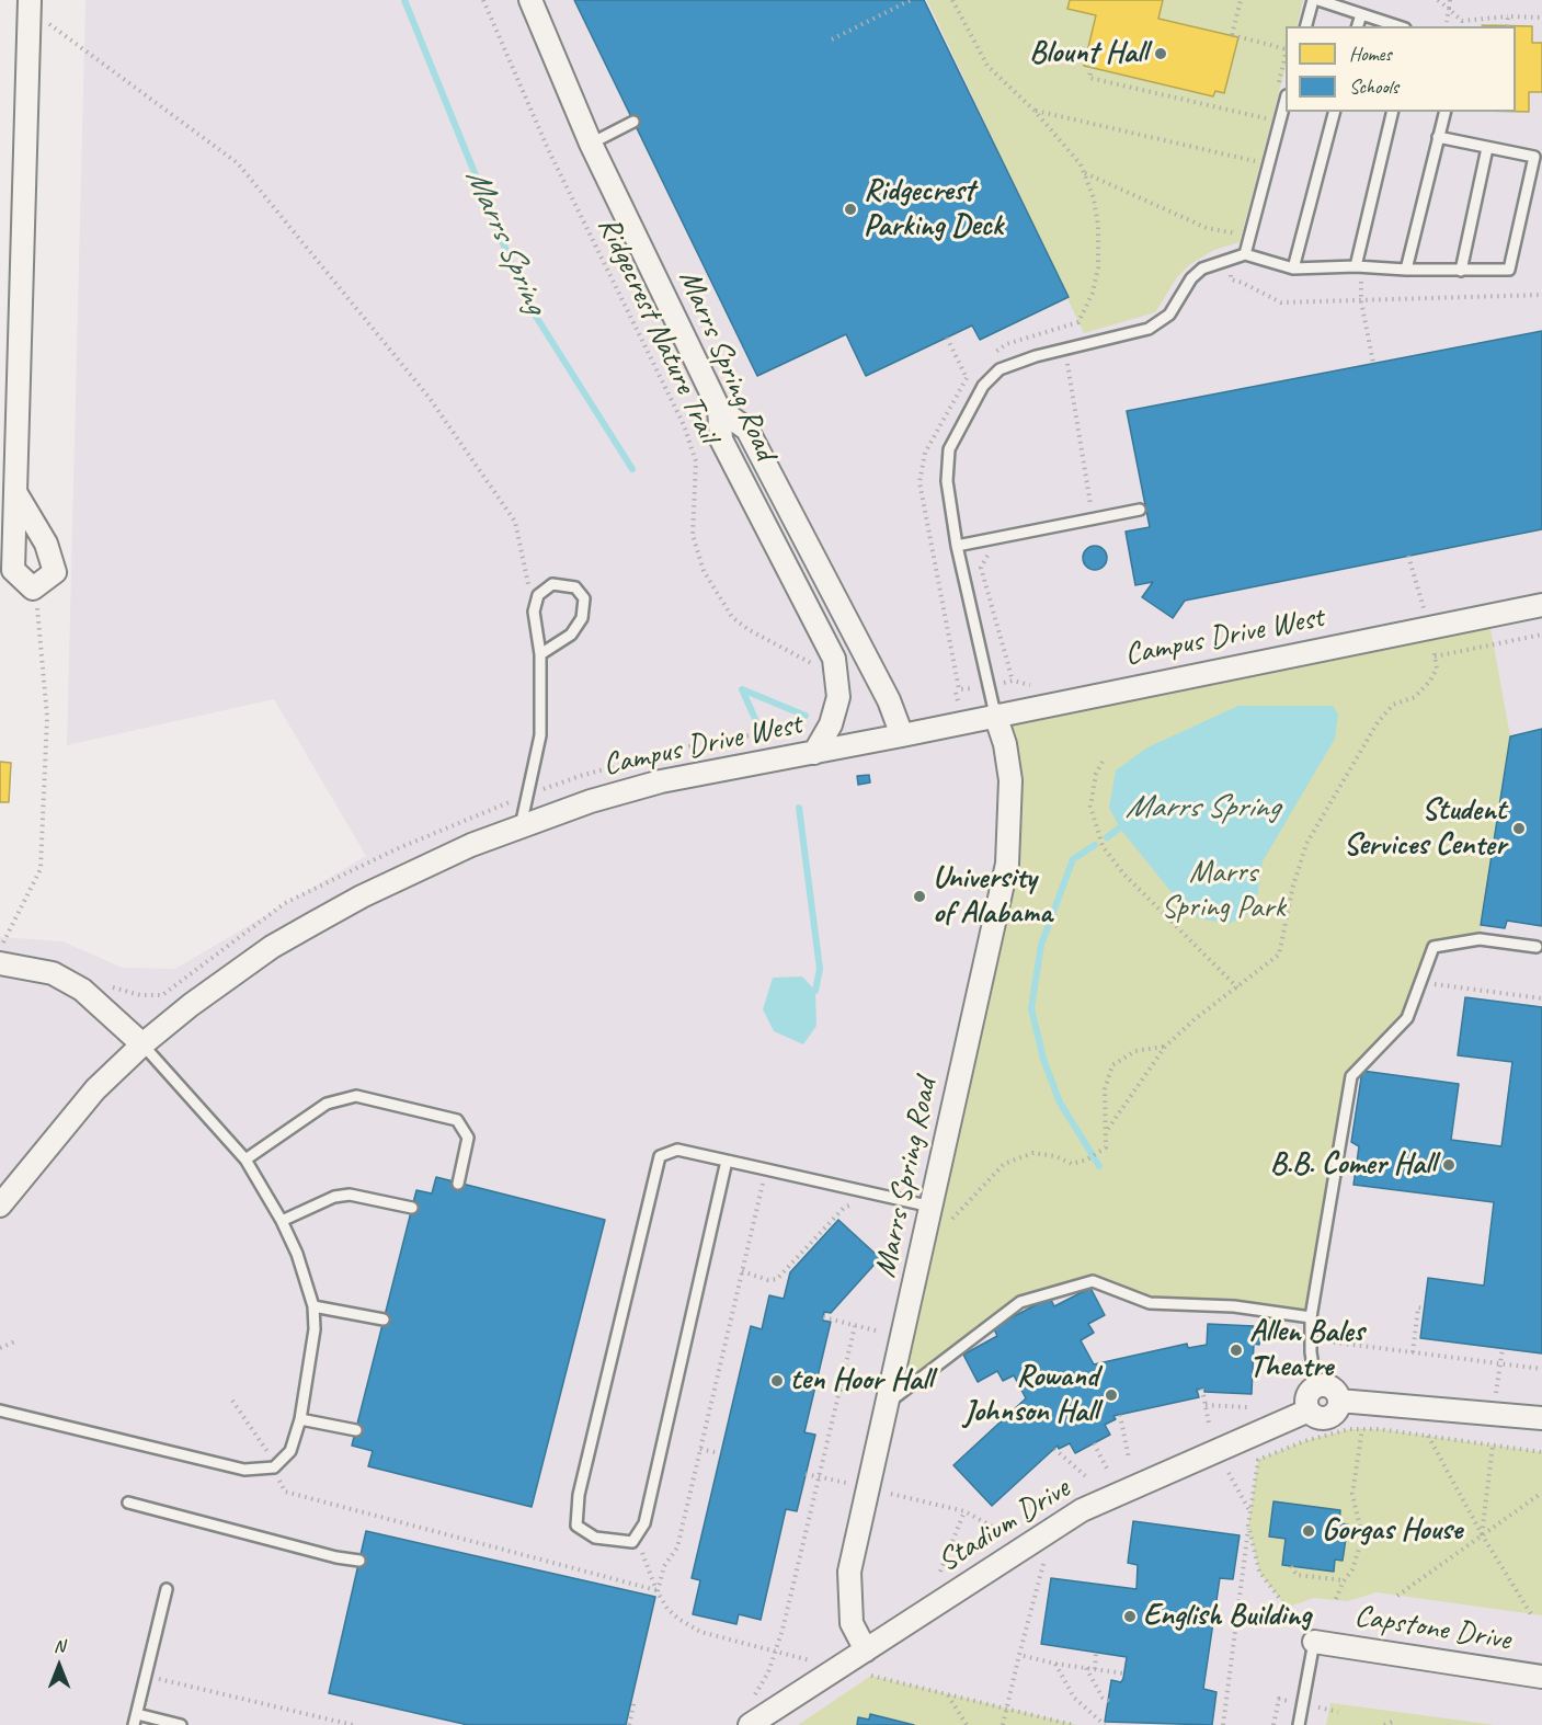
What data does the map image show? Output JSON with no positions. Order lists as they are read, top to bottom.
{
  "streets": {
    "street": [
      "Marrs Spring Road",
      "Campus Drive West",
      "Stadium Drive",
      "Capstone Drive"
    ],
    "path": ["Ridgecrest Nature Trail"]
  },
  "crossings": [
    ["Marrs Spring Road", "Campus Drive West"],
    ["Marrs Spring Road", "Stadium Drive"]
  ],
  "water": ["Marrs Spring"],
  "parks": ["Marrs Spring Park"],
  "places": [
    "Blount Hall",
    "Ridgecrest Parking Deck",
    "Student Services Center",
    "University of Alabama",
    "B.B. Comer Hall",
    "Allen Bales Theatre",
    "ten Hoor Hall",
    "Rowand Johnson Hall",
    "Gorgas House",
    "English Building"
  ],
  "legend": ["Homes", "Schools"],
  "north": "top"
}
